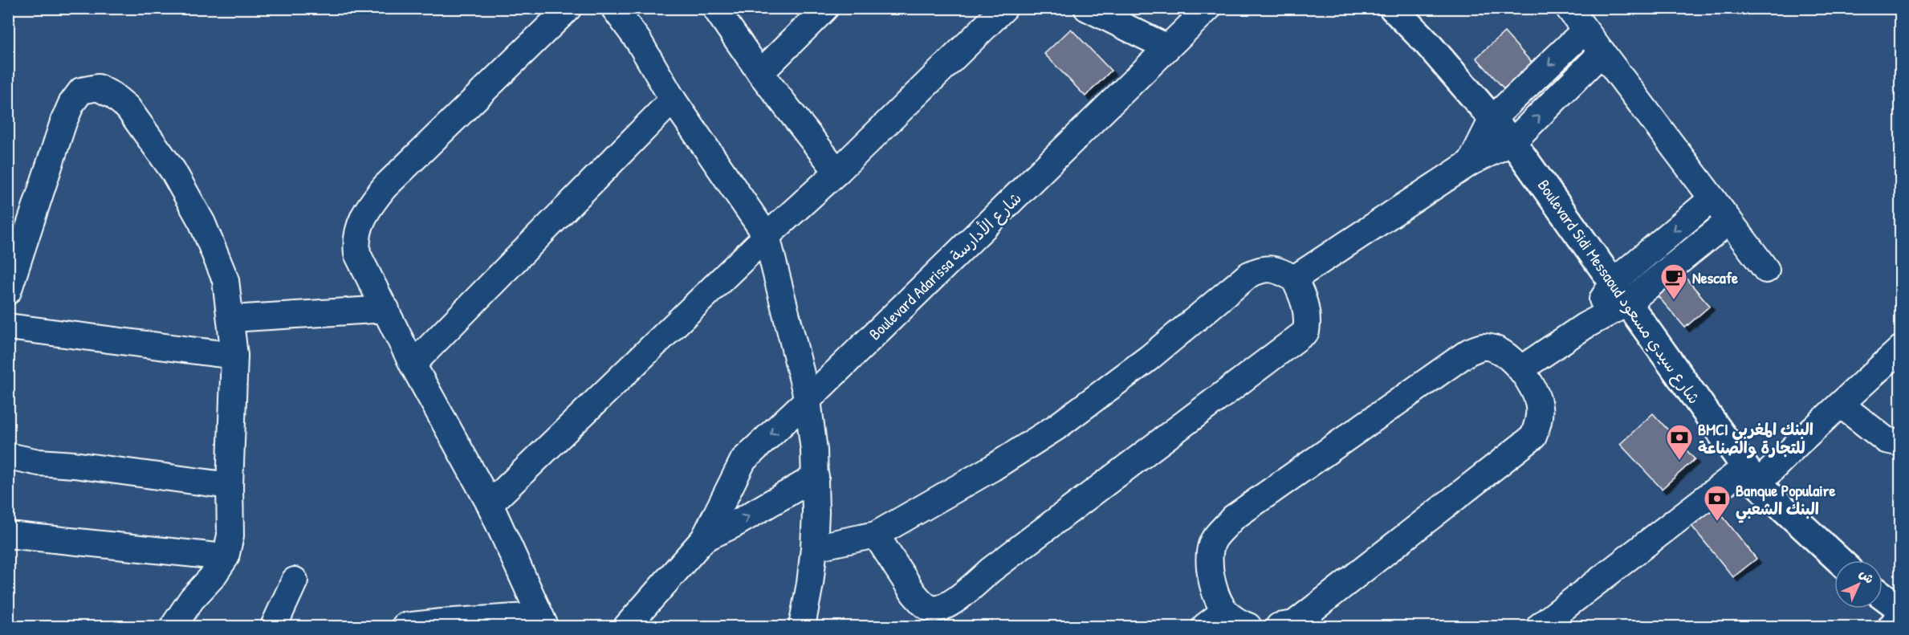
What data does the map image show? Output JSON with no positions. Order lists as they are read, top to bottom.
{
  "streets": {
    "street": ["Boulevard Adarissa شارع الأدارسة", "Boulevard Sidi Messaoud شارع سيدي مسعود"]
  },
  "places": {
    "cafe": ["Nescafe"],
    "bank": ["BMCI البنك المغربي للتجارة والصناعة", "Banque Populaire البنك الشعبي"]
  },
  "north": "top right"
}
